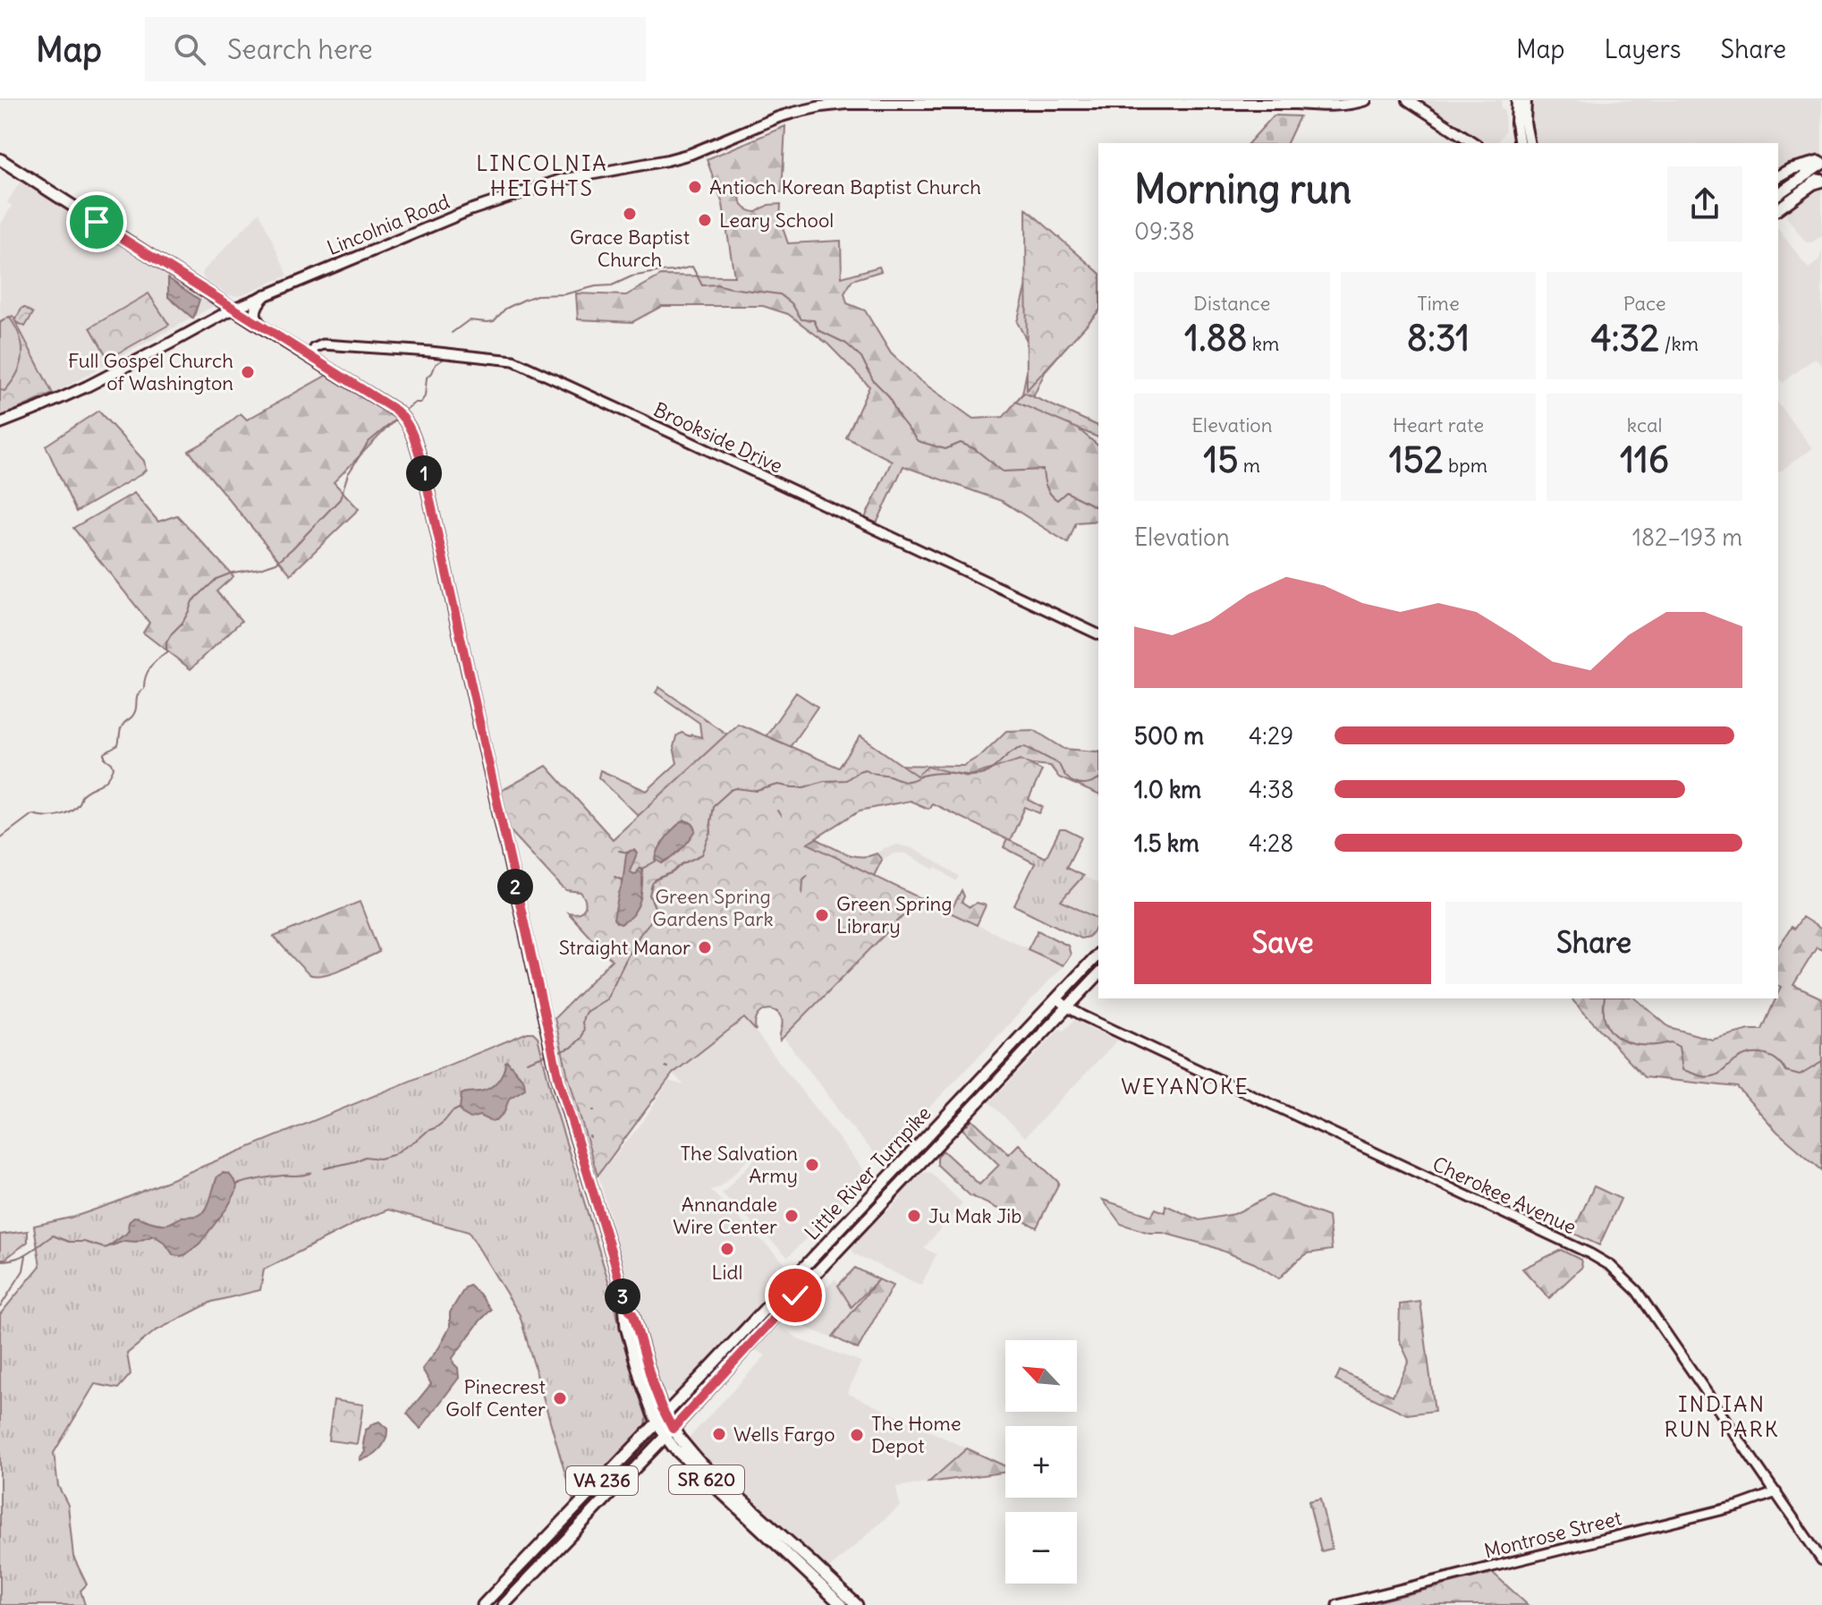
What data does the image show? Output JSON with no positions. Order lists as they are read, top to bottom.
{
  "streets": {
    "main road": [
      "Lincolnia Road",
      "Little River Turnpike",
      "SR 620",
      "VA 236"
    ],
    "street": ["Brookside Drive", "Cherokee Avenue", "Montrose Street"]
  },
  "crossings": [
    ["Lincolnia Road", "SR 620"],
    ["Brookside Drive", "SR 620"],
    ["Little River Turnpike", "Cherokee Avenue"],
    ["Little River Turnpike", "SR 620"],
    ["Cherokee Avenue", "Montrose Street"]
  ],
  "districts": ["LINCOLNIA HEIGHTS", "WEYANOKE", "INDIAN RUN PARK"],
  "parks": ["Green Spring Gardens Park"],
  "places": [
    "Antioch Korean Baptist Church",
    "Grace Baptist Church",
    "Leary School",
    "Full Gospel Church of Washington",
    "Green Spring Library",
    "Straight Manor",
    "The Salvation Army",
    "Annandale Wire Center",
    "Ju Mak Jib",
    "Lidl",
    "Pinecrest Golf Center",
    "Wells Fargo",
    "The Home Depot"
  ],
  "north": "top left",
  "page": {
    "header": "Map",
    "search": "Search here",
    "nav": ["Map", "Layers", "Share"],
    "heading": ["Morning run", "09:38"],
    "stats": [
      ["Distance", "1.88 km"],
      ["Time", "8:31"],
      ["Pace", "4:32 /km"],
      ["Elevation", "15 m"],
      ["Heart rate", "152 bpm"],
      ["kcal", "116"]
    ],
    "pins": ["1", "2", "3"],
    "chart": ["Elevation", "182–193 m"],
    "list": [
      {
        "name": "500 m",
        "note": "4:29"
      },
      {
        "name": "1.0 km",
        "note": "4:38"
      },
      {
        "name": "1.5 km",
        "note": "4:28"
      }
    ],
    "buttons": ["Save", "Share"],
    "map_buttons": ["+", "−"]
  }
}
